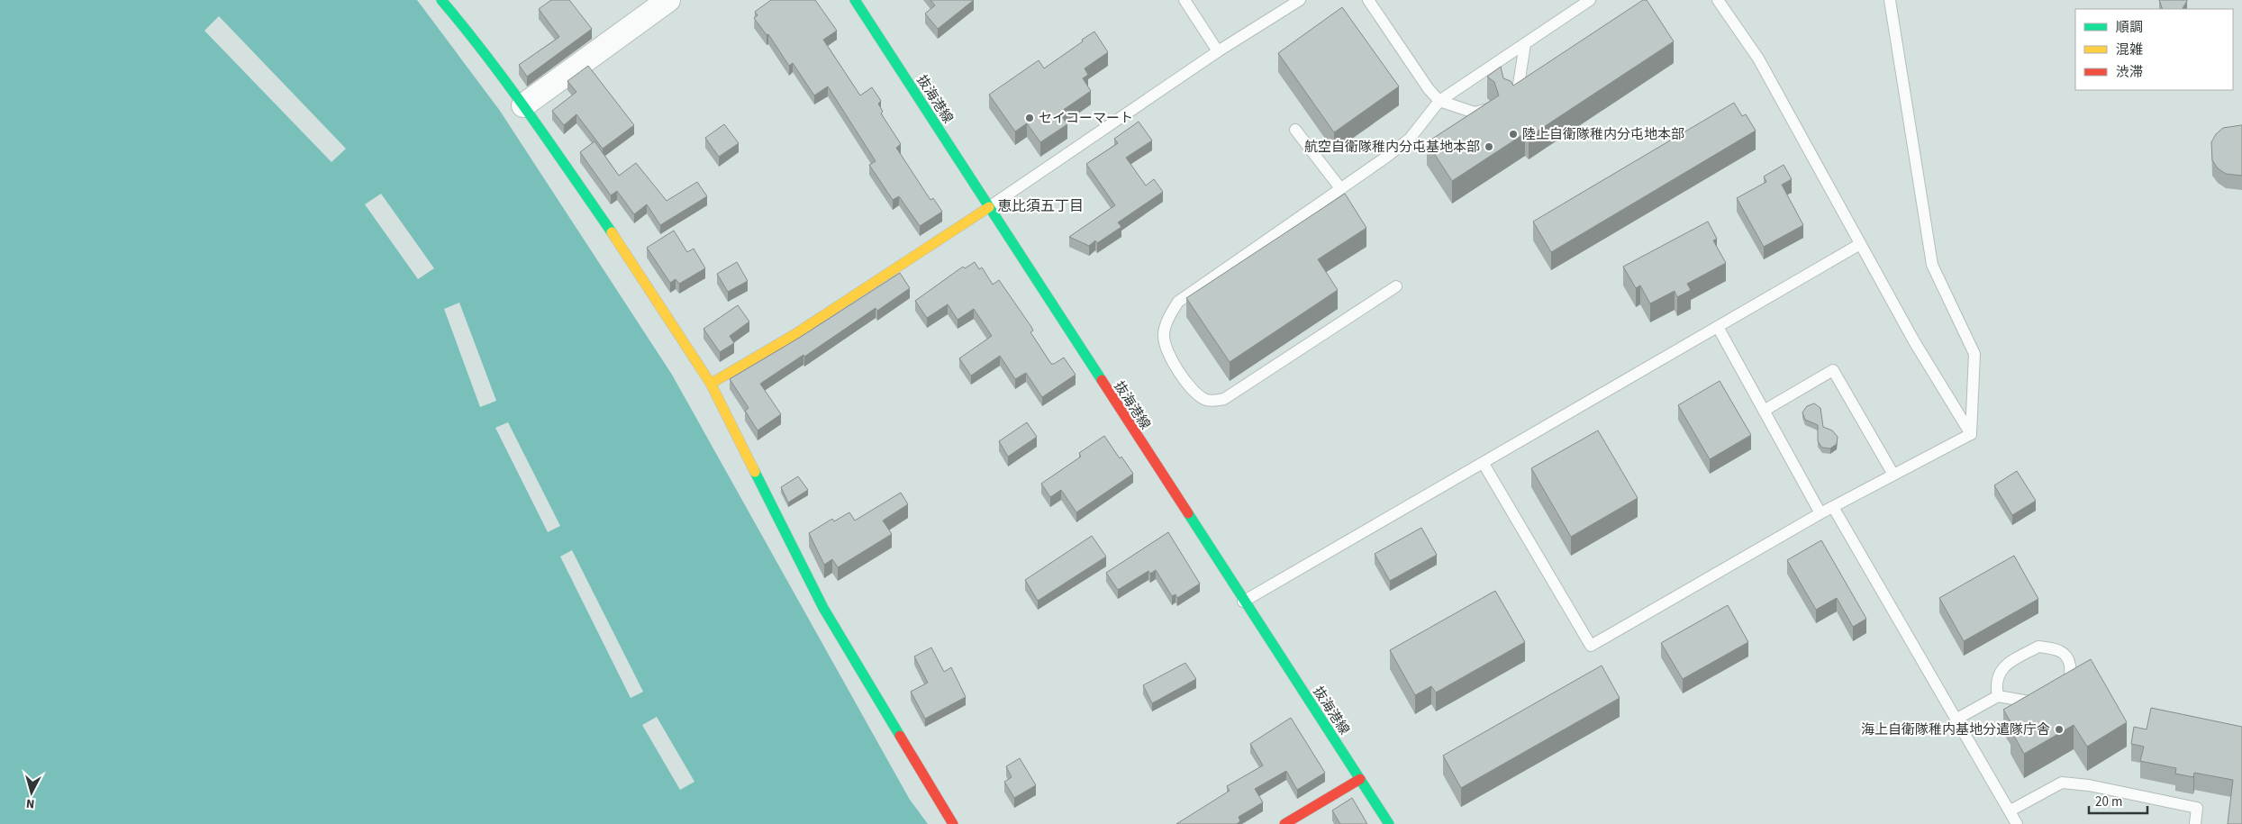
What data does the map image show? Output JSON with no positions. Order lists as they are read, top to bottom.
{
  "streets": {
    "street": ["抜海港線"]
  },
  "districts": ["恵比須五丁目"],
  "places": [
    "セイコーマート",
    "陸上自衛隊稚内分屯地本部",
    "航空自衛隊稚内分屯基地本部",
    "海上自衛隊稚内基地分遣隊庁舎"
  ],
  "legend": ["順調", "混雑", "渋滞"],
  "scale_bar": "20 m",
  "north": "bottom"
}
